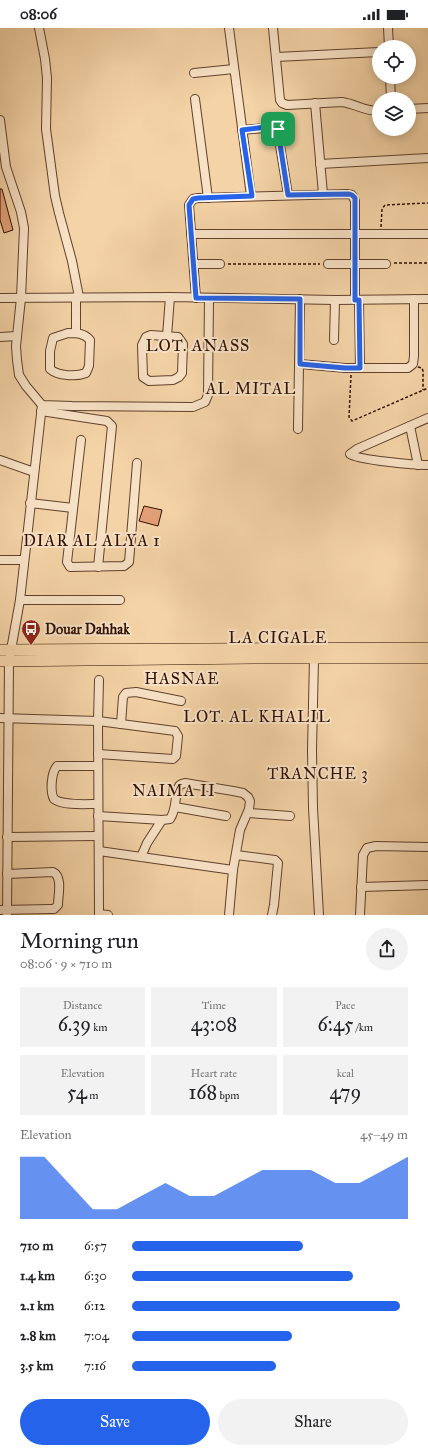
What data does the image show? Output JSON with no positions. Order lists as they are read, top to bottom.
{
  "districts": [
    "LOT. ANASS",
    "AL MITAL",
    "DIAR AL ALYA 1",
    "LA CIGALE",
    "HASNAE",
    "LOT. AL KHALIL",
    "TRANCHE 3",
    "NAIMA II"
  ],
  "places": {
    "bus stop": ["Douar Dahhak"]
  },
  "page": {
    "status": "08:06",
    "heading": ["Morning run", "08:06 · 9 × 710 m"],
    "stats": [
      ["Distance", "6.39 km"],
      ["Time", "43:08"],
      ["Pace", "6:45 /km"],
      ["Elevation", "54 m"],
      ["Heart rate", "168 bpm"],
      ["kcal", "479"]
    ],
    "chart": ["Elevation", "45–49 m"],
    "list": [
      {
        "name": "710 m",
        "note": "6:57"
      },
      {
        "name": "1.4 km",
        "note": "6:30"
      },
      {
        "name": "2.1 km",
        "note": "6:12"
      },
      {
        "name": "2.8 km",
        "note": "7:04"
      },
      {
        "name": "3.5 km",
        "note": "7:16"
      }
    ],
    "buttons": ["Save", "Share"]
  }
}
